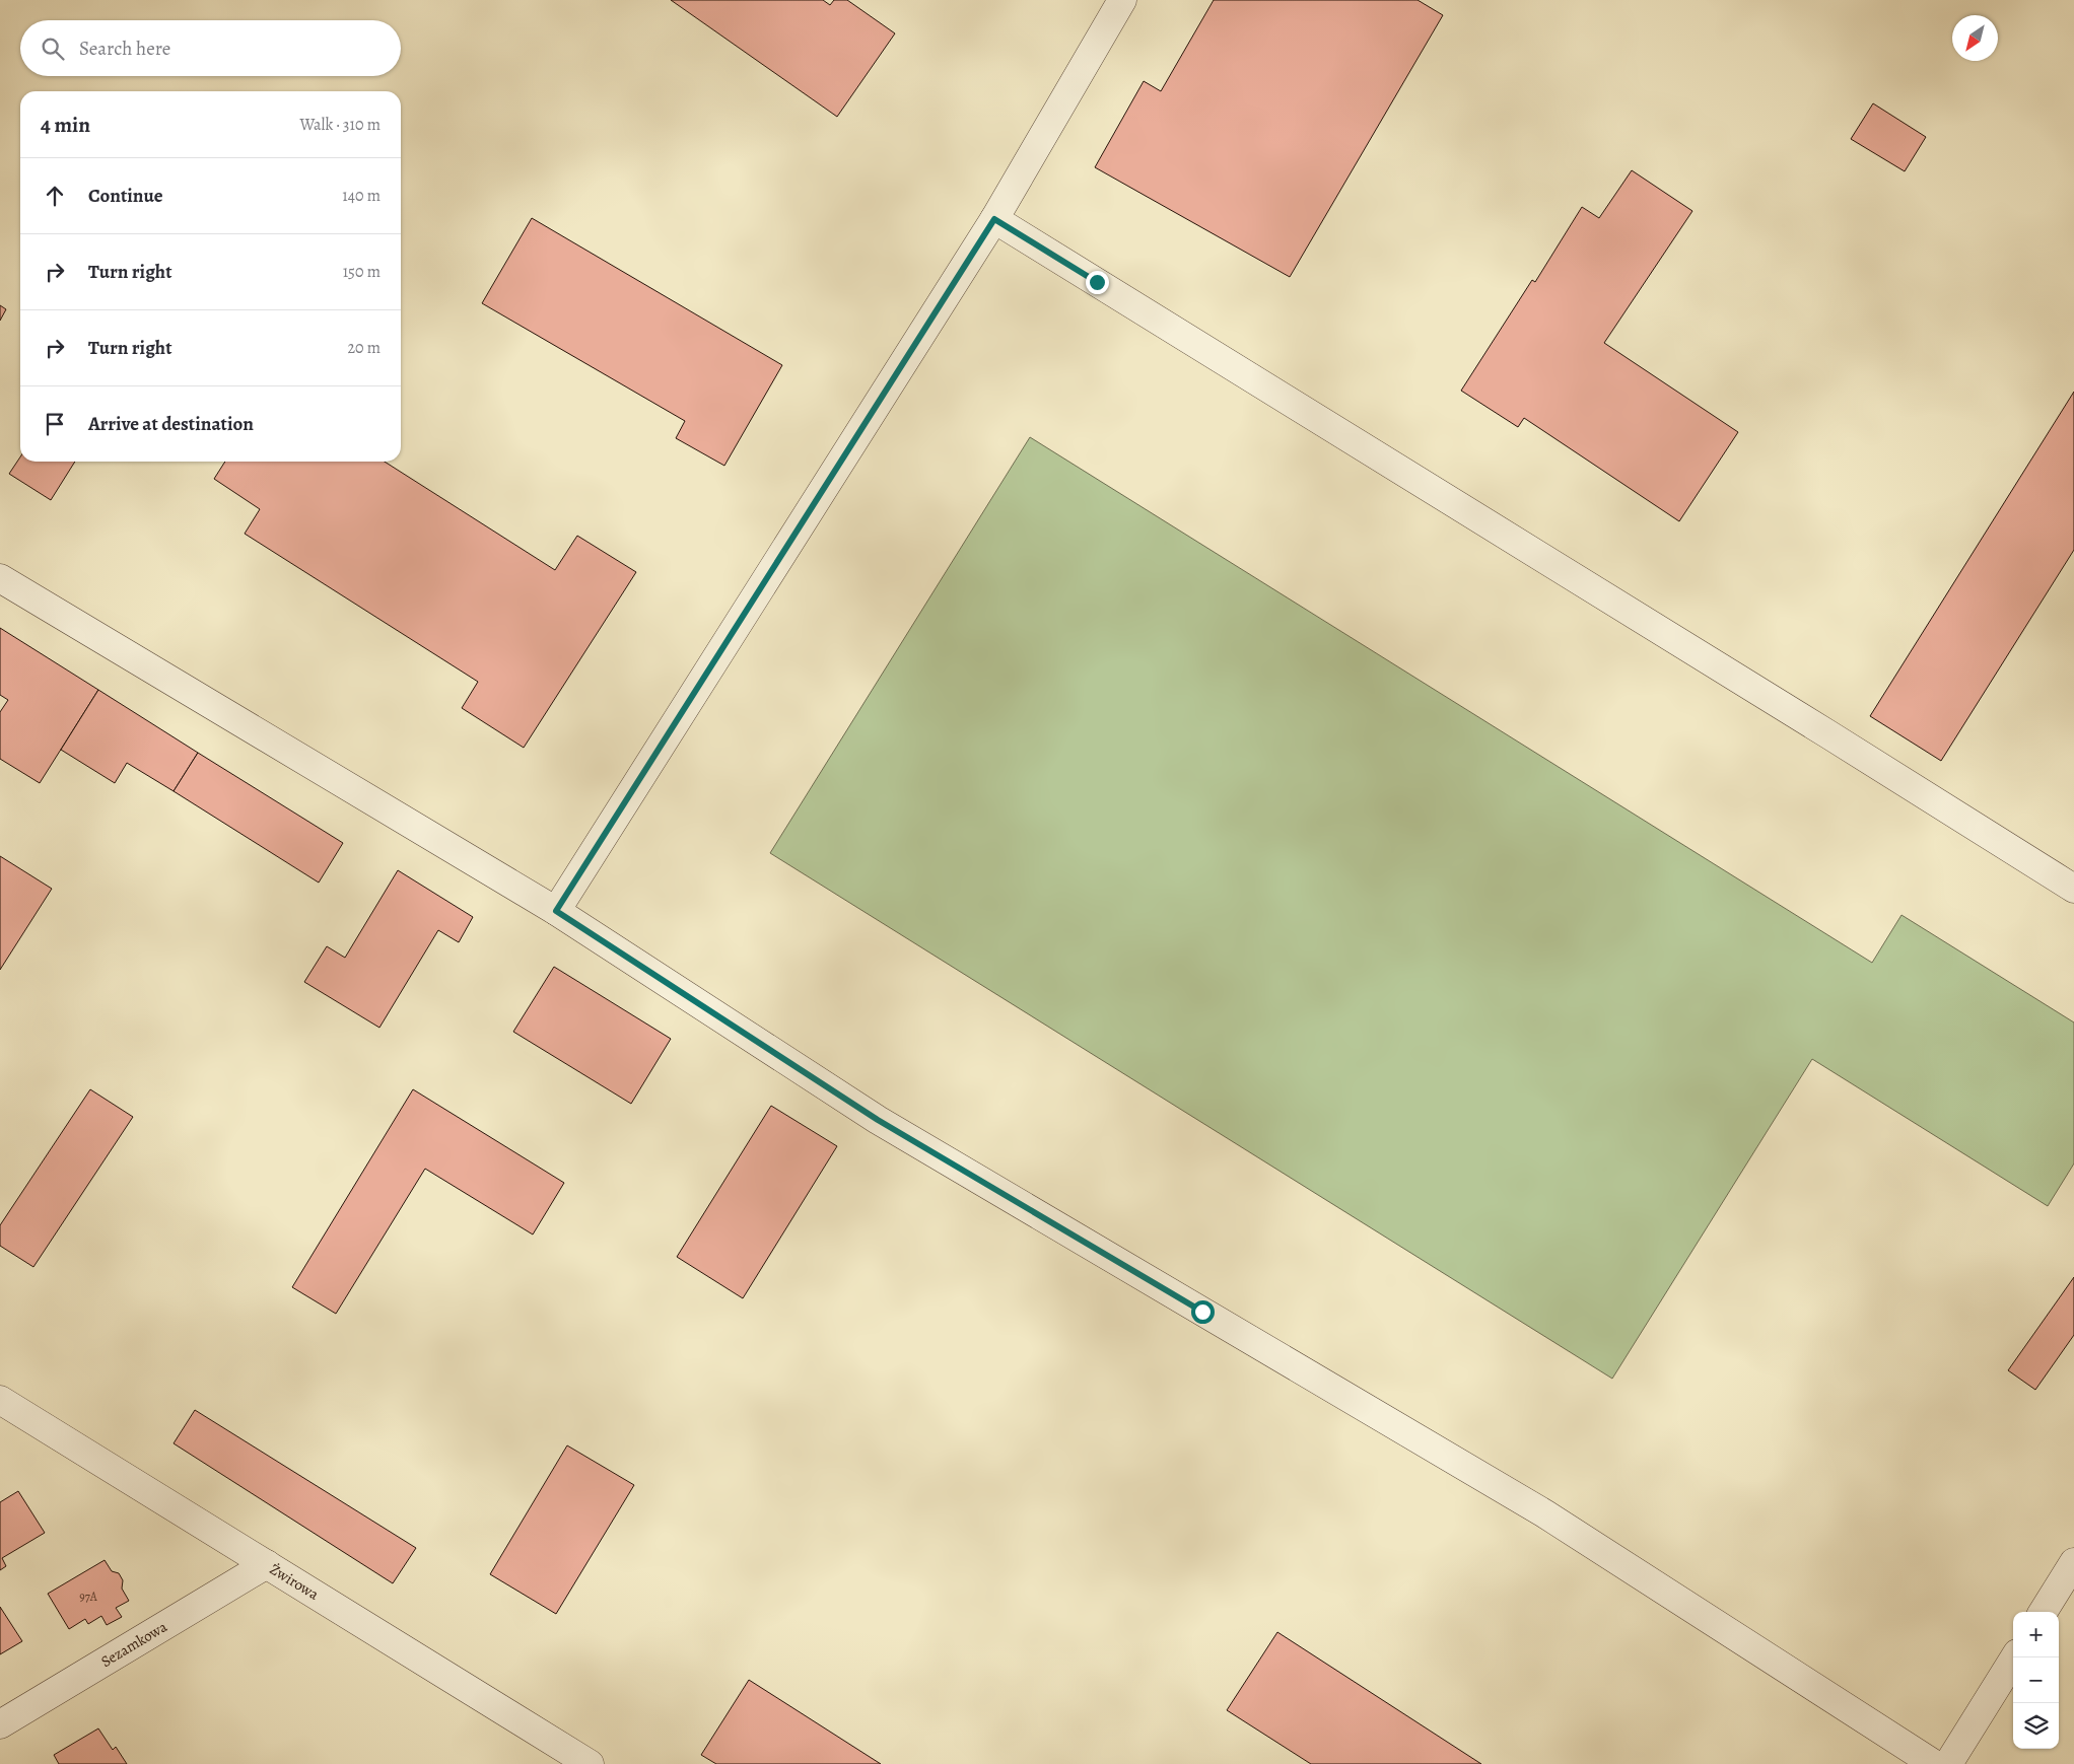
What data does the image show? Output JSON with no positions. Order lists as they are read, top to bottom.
{
  "streets": {
    "street": ["Żwirowa", "Sezamkowa"]
  },
  "crossings": [
    ["Żwirowa", "Sezamkowa"]
  ],
  "house_numbers": ["97A"],
  "north": "bottom left",
  "page": {
    "search": "Search here",
    "heading": ["4 min", "Walk · 310 m"],
    "list": [
      ["Continue", "140 m"],
      ["Turn right", "150 m"],
      ["Turn right", "20 m"],
      "Arrive at destination"
    ],
    "map_buttons": ["+", "−"]
  }
}
